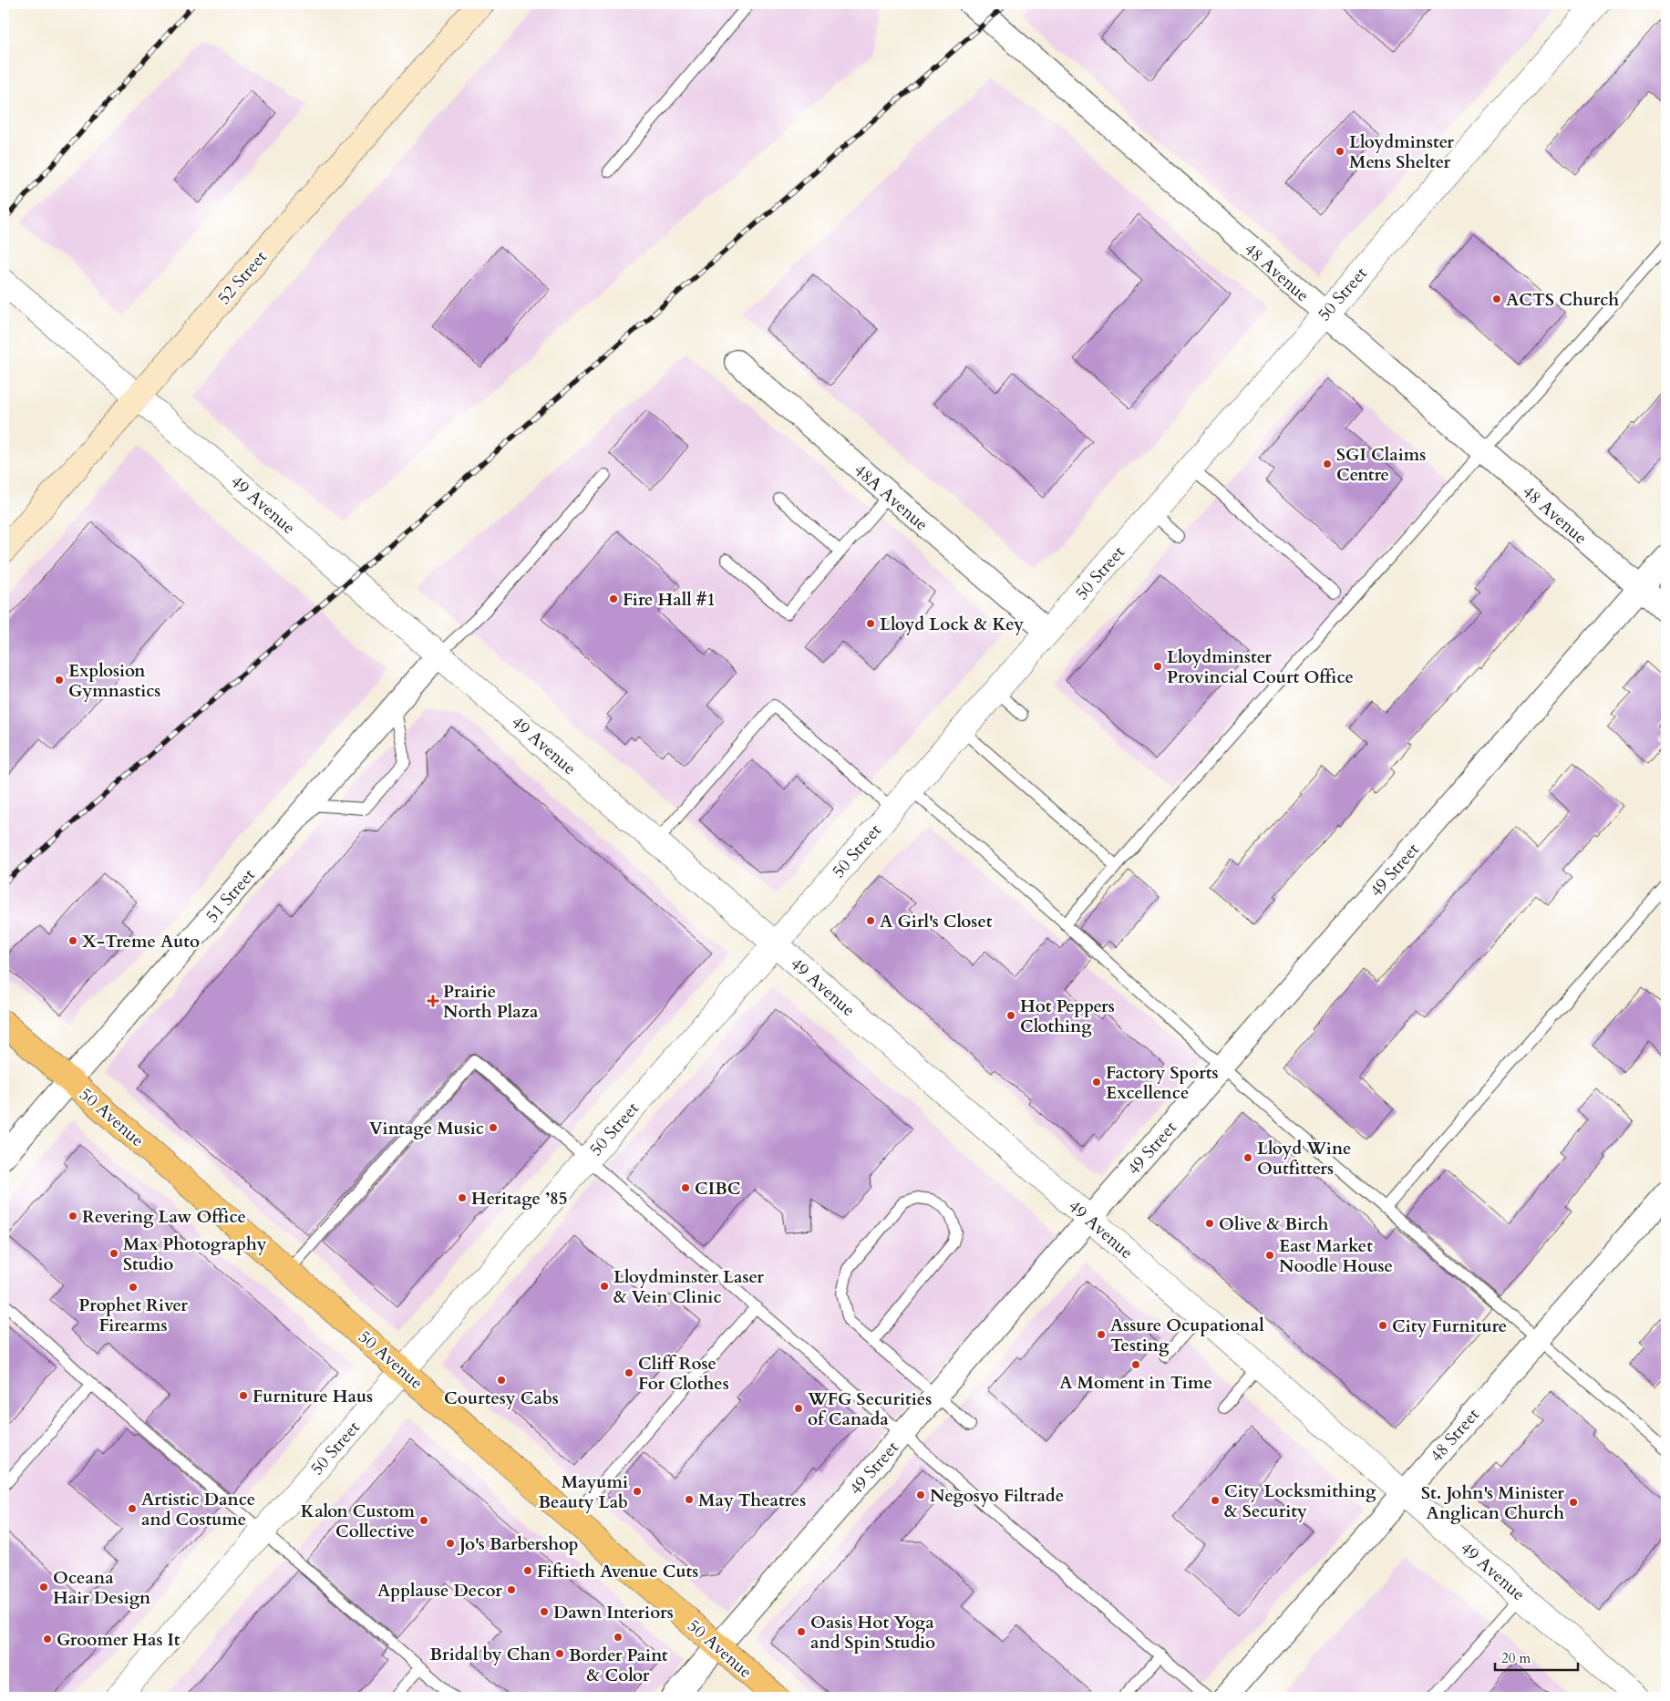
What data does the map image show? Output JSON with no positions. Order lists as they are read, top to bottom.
{
  "streets": {
    "main road": ["52 Street", "50 Avenue"],
    "street": [
      "48 Avenue",
      "50 Street",
      "48A Avenue",
      "49 Avenue",
      "49 Street",
      "51 Street",
      "48 Street"
    ]
  },
  "crossings": [
    ["48 Avenue", "50 Street"],
    ["48 Avenue", "49 Street"],
    ["52 Street", "49 Avenue"],
    ["50 Street", "48A Avenue"],
    ["50 Street", "49 Avenue"],
    ["50 Street", "50 Avenue"],
    ["49 Avenue", "49 Street"],
    ["49 Avenue", "51 Street"],
    ["49 Avenue", "48 Street"],
    ["49 Street", "50 Avenue"],
    ["51 Street", "50 Avenue"]
  ],
  "places": {
    "other": [
      "Lloydminster Mens Shelter",
      "ACTS Church",
      "SGI Claims Centre",
      "Fire Hall #1",
      "Lloyd Lock & Key",
      "Lloydminster Provincial Court Office",
      "Explosion Gymnastics",
      "A Girl's Closet",
      "X-Treme Auto",
      "Hot Peppers Clothing",
      "Factory Sports Excellence",
      "Vintage Music",
      "Lloyd Wine Outfitters",
      "CIBC",
      "Heritage ’85",
      "Revering Law Office",
      "Olive & Birch",
      "Max Photography Studio",
      "East Market Noodle House",
      "Lloydminster Laser & Vein Clinic",
      "Prophet River Firearms",
      "City Furniture",
      "Assure Ocupational Testing",
      "A Moment in Time",
      "Cliff Rose For Clothes",
      "Courtesy Cabs",
      "Furniture Haus",
      "WFG Securities of Canada",
      "Mayumi Beauty Lab",
      "Negosyo Filtrade",
      "May Theatres",
      "City Locksmithing & Security",
      "St. John's Minister Anglican Church",
      "Artistic Dance and Costume",
      "Kalon Custom Collective",
      "Jo's Barbershop",
      "Fiftieth Avenue Cuts",
      "Oceana Hair Design",
      "Applause Decor",
      "Dawn Interiors",
      "Oasis Hot Yoga and Spin Studio",
      "Border Paint & Color",
      "Groomer Has It",
      "Bridal by Chan"
    ],
    "health": ["Prairie North Plaza"]
  },
  "scale_bar": "20 m"
}
